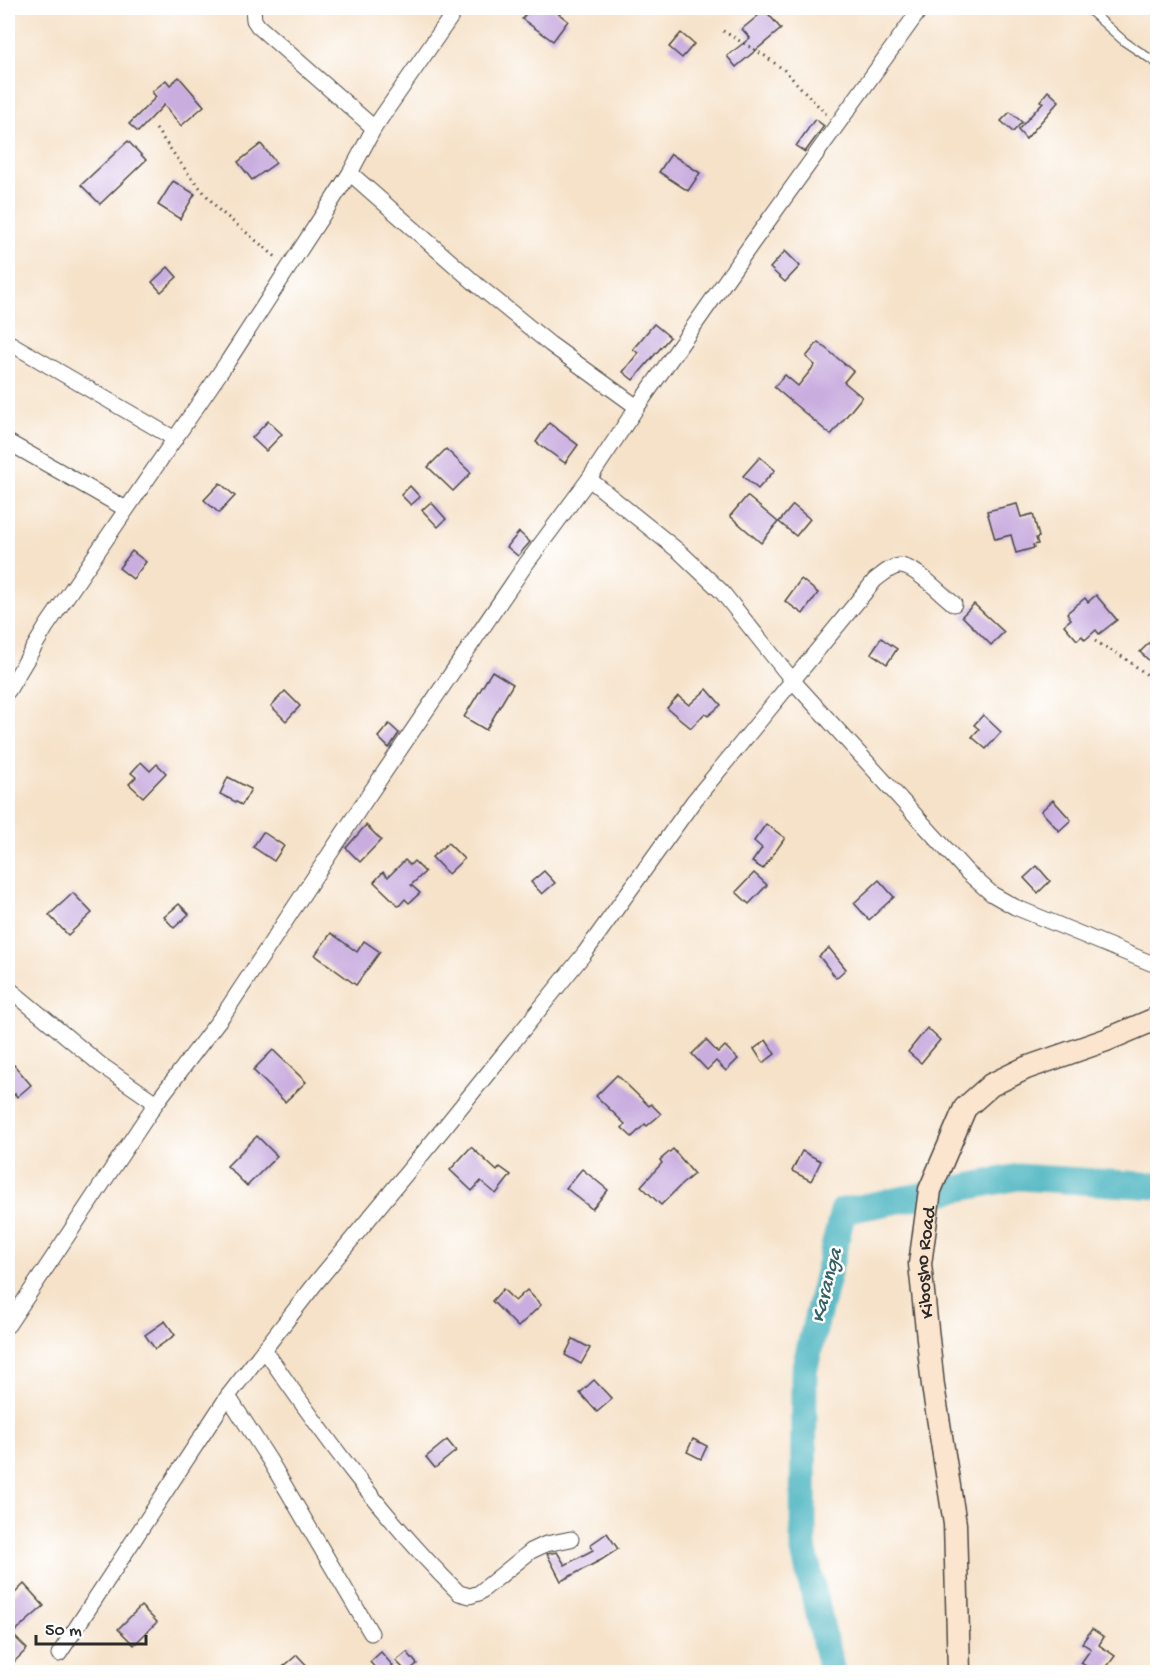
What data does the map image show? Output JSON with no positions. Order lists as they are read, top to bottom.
{
  "streets": {
    "main road": ["Kibosho Road"]
  },
  "water": ["Karanga"],
  "scale_bar": "50 m"
}
